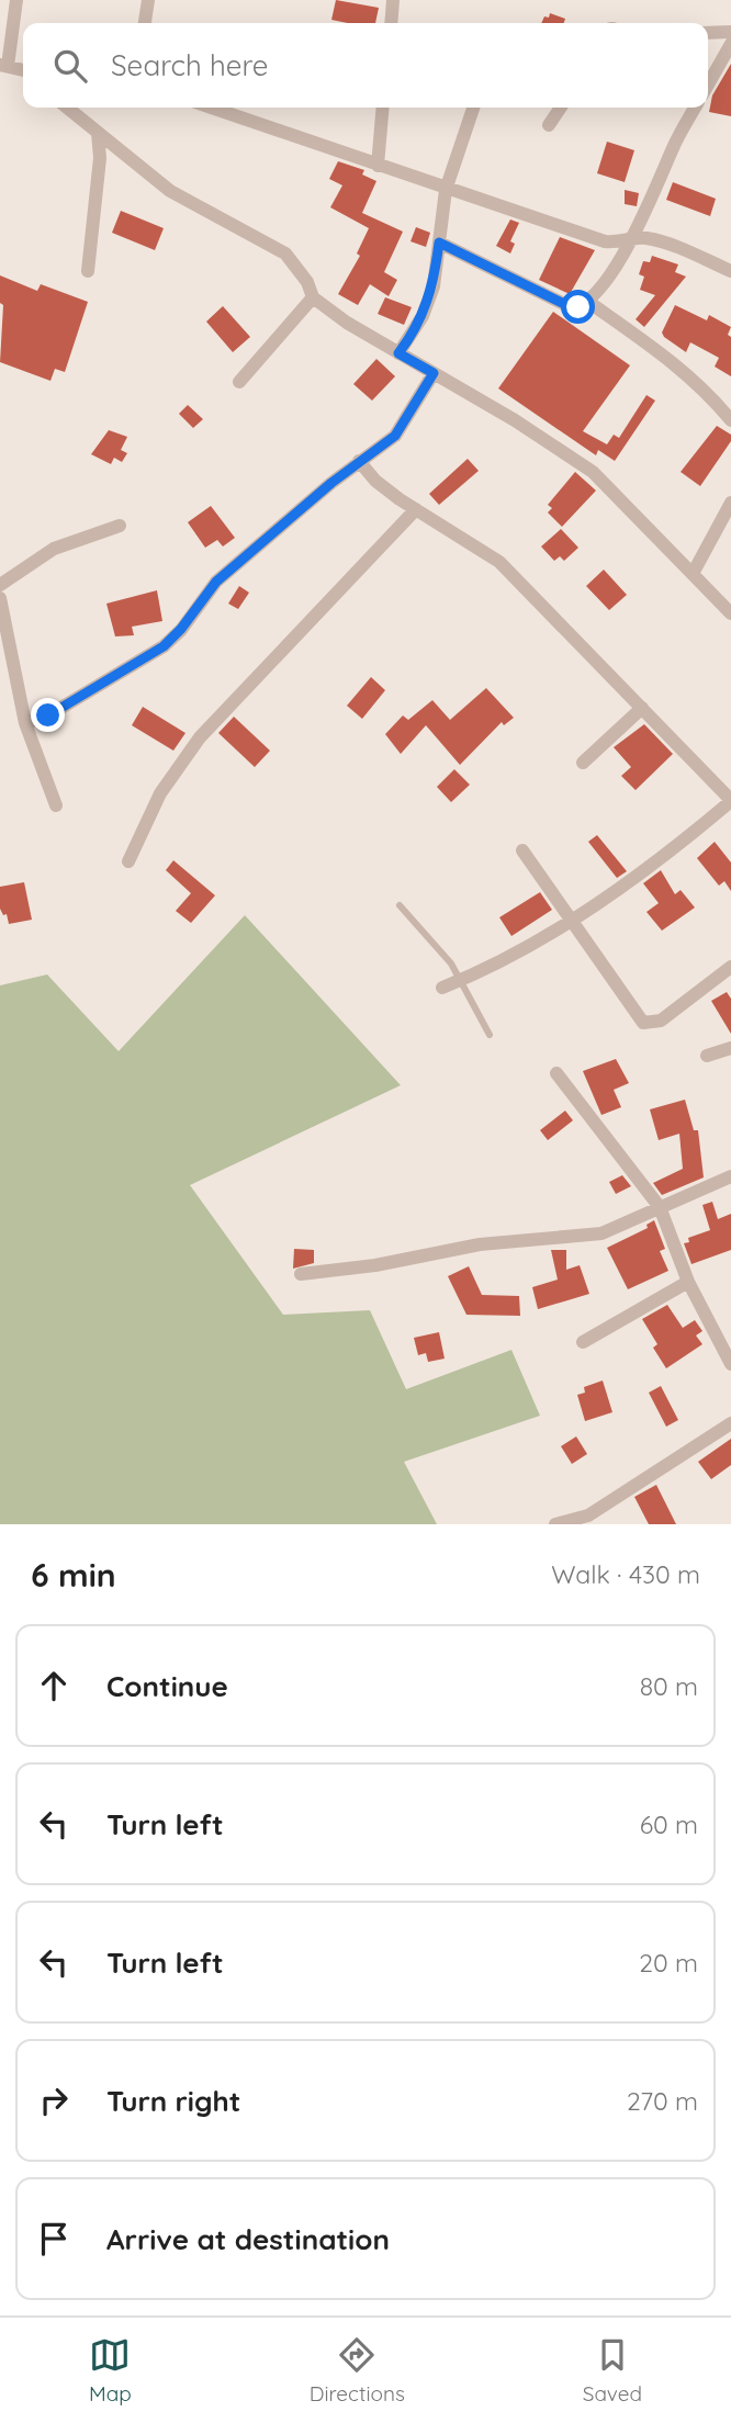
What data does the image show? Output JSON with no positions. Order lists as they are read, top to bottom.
{
  "page": {
    "search": "Search here",
    "heading": ["6 min", "Walk · 430 m"],
    "list": [
      ["Continue", "80 m"],
      ["Turn left", "60 m"],
      ["Turn left", "20 m"],
      ["Turn right", "270 m"],
      "Arrive at destination"
    ],
    "nav": ["Map", "Directions", "Saved"]
  }
}
